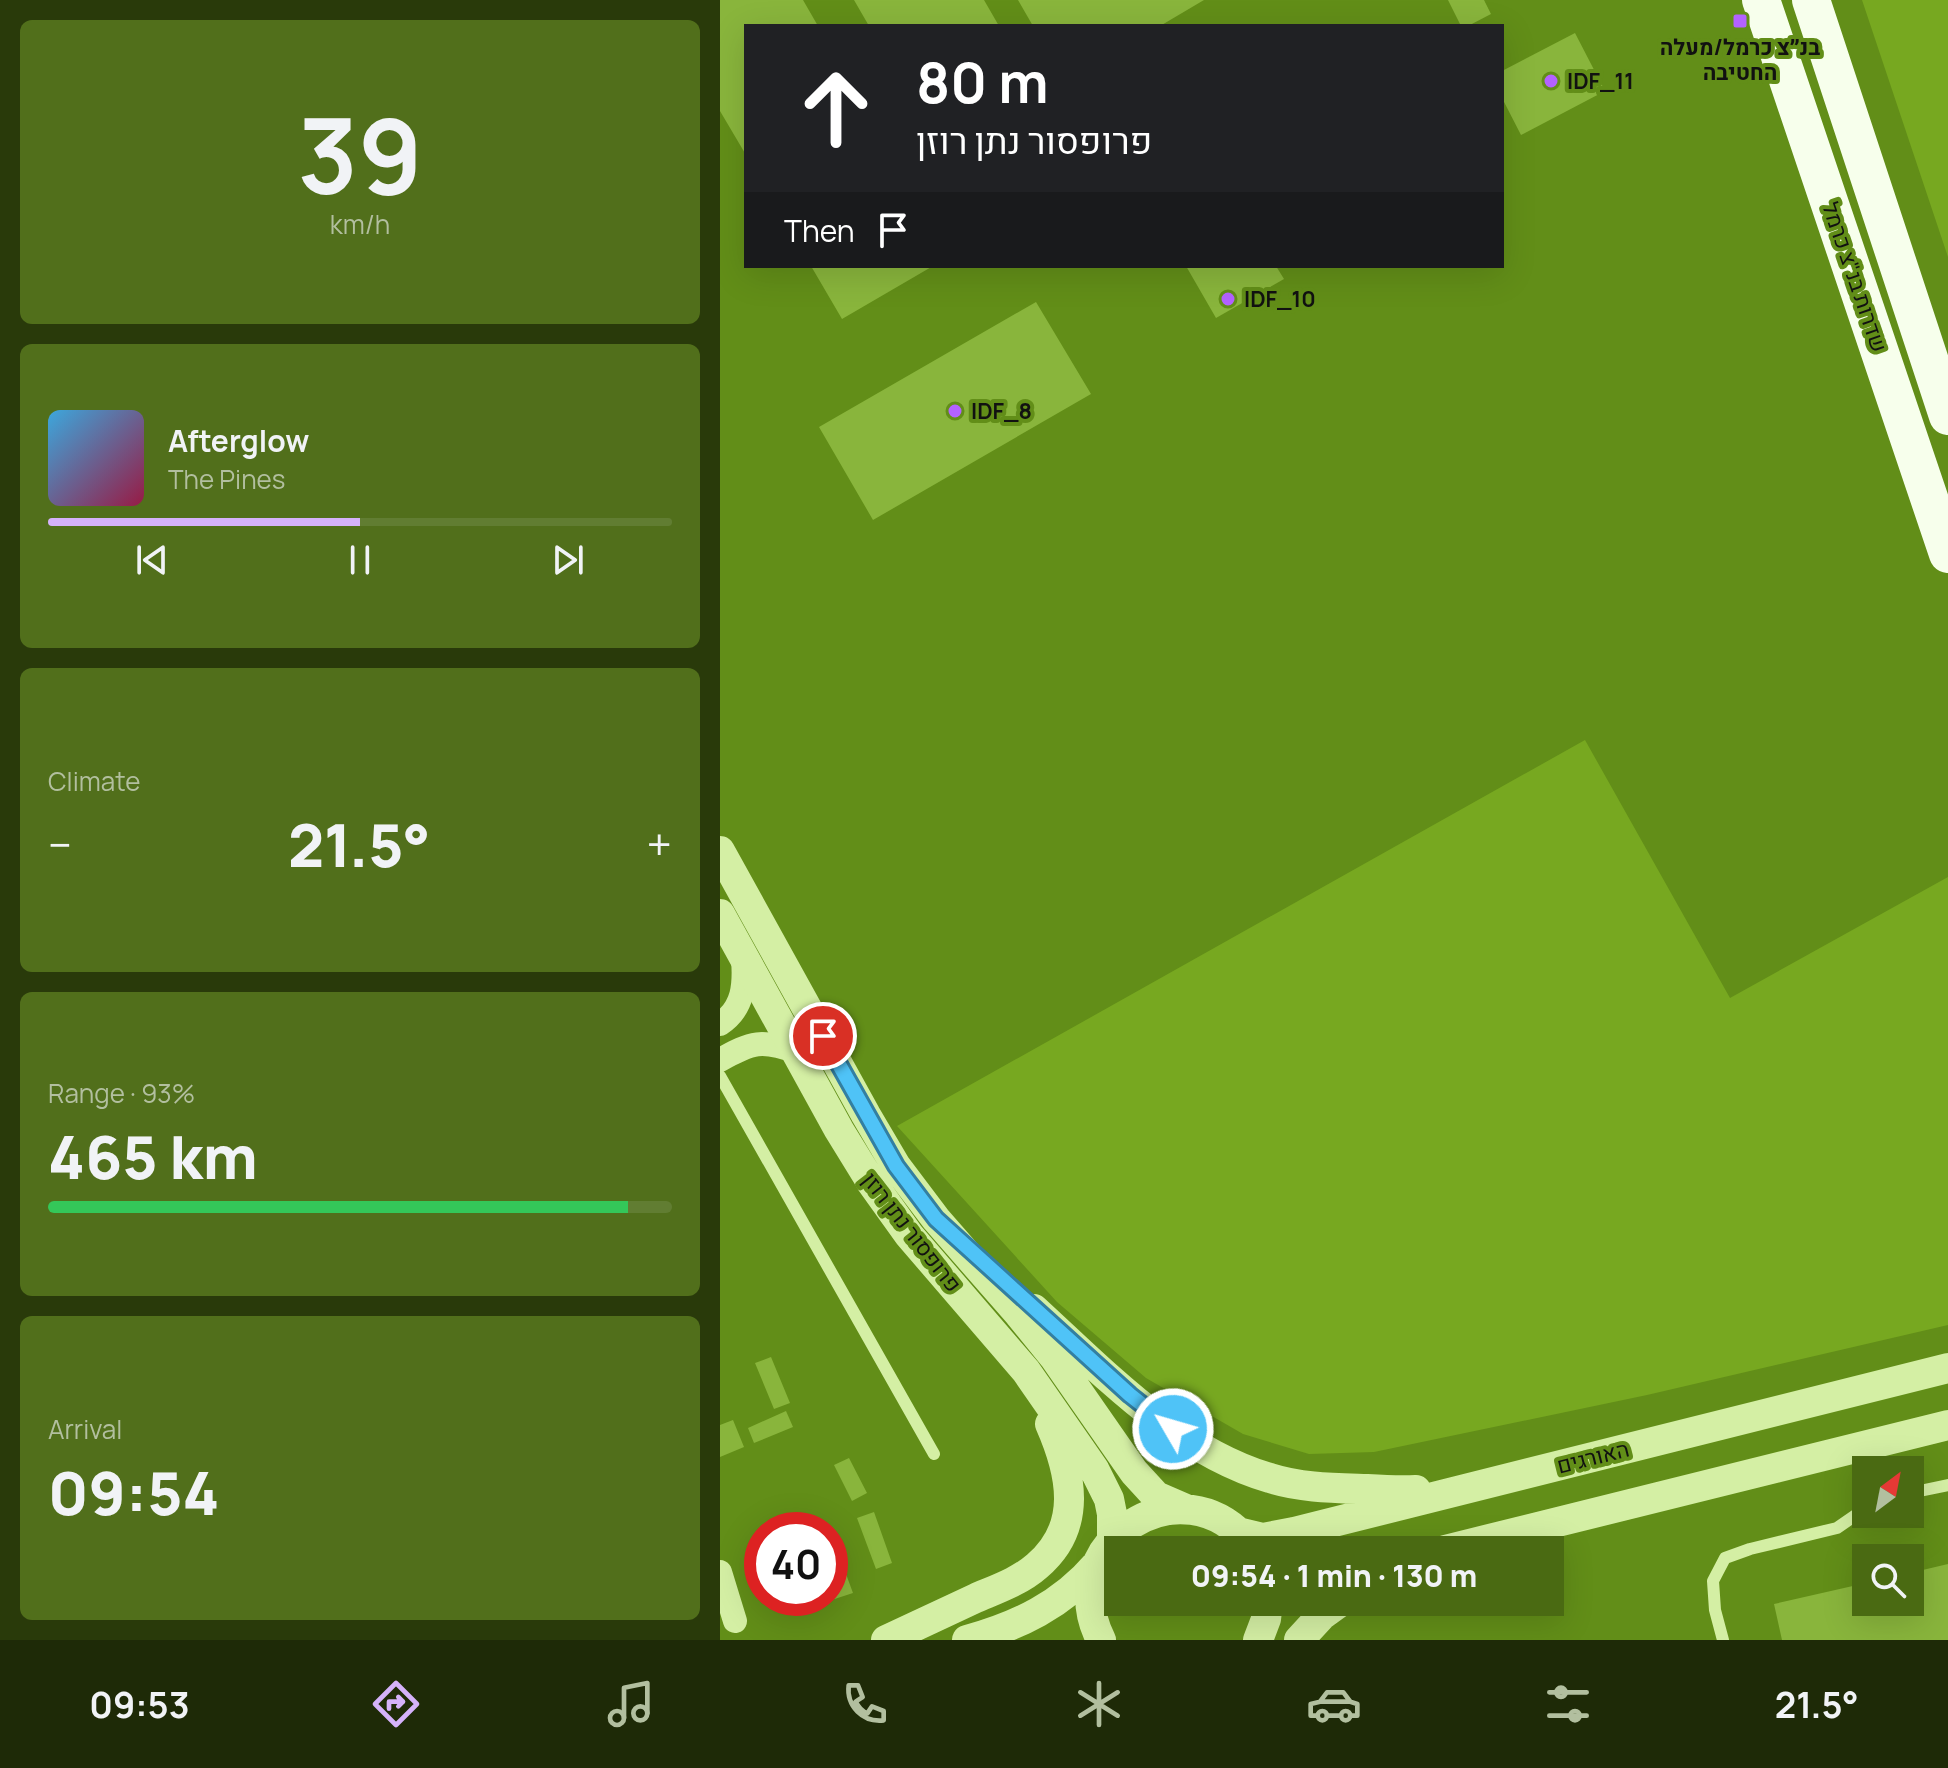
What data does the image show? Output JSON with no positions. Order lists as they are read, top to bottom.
{
  "streets": {
    "main road": ["שדרות בנ\"צ כרמל"],
    "street": ["פרופסור נתן רוזן", "האורגים"]
  },
  "places": {
    "transit": ["בנ״צ כרמל/מעלה החטיבה"],
    "other": ["IDF_11", "IDF_10", "IDF_8"]
  },
  "north": "top right",
  "page": {
    "tile": [
      ["39", "km/h"],
      "Climate",
      ["Range · 93%", "465 km"],
      ["Arrival", "09:54"]
    ],
    "turn": ["80 m", "פרופסור נתן רוזן"],
    "then": "Then",
    "song": ["Afterglow", "The Pines"],
    "heat": ["−", "21.5°", "+"],
    "limit": "40",
    "trip": "09:54 · 1 min · 130 m",
    "tabs": ["09:53", "21.5°"]
  }
}
